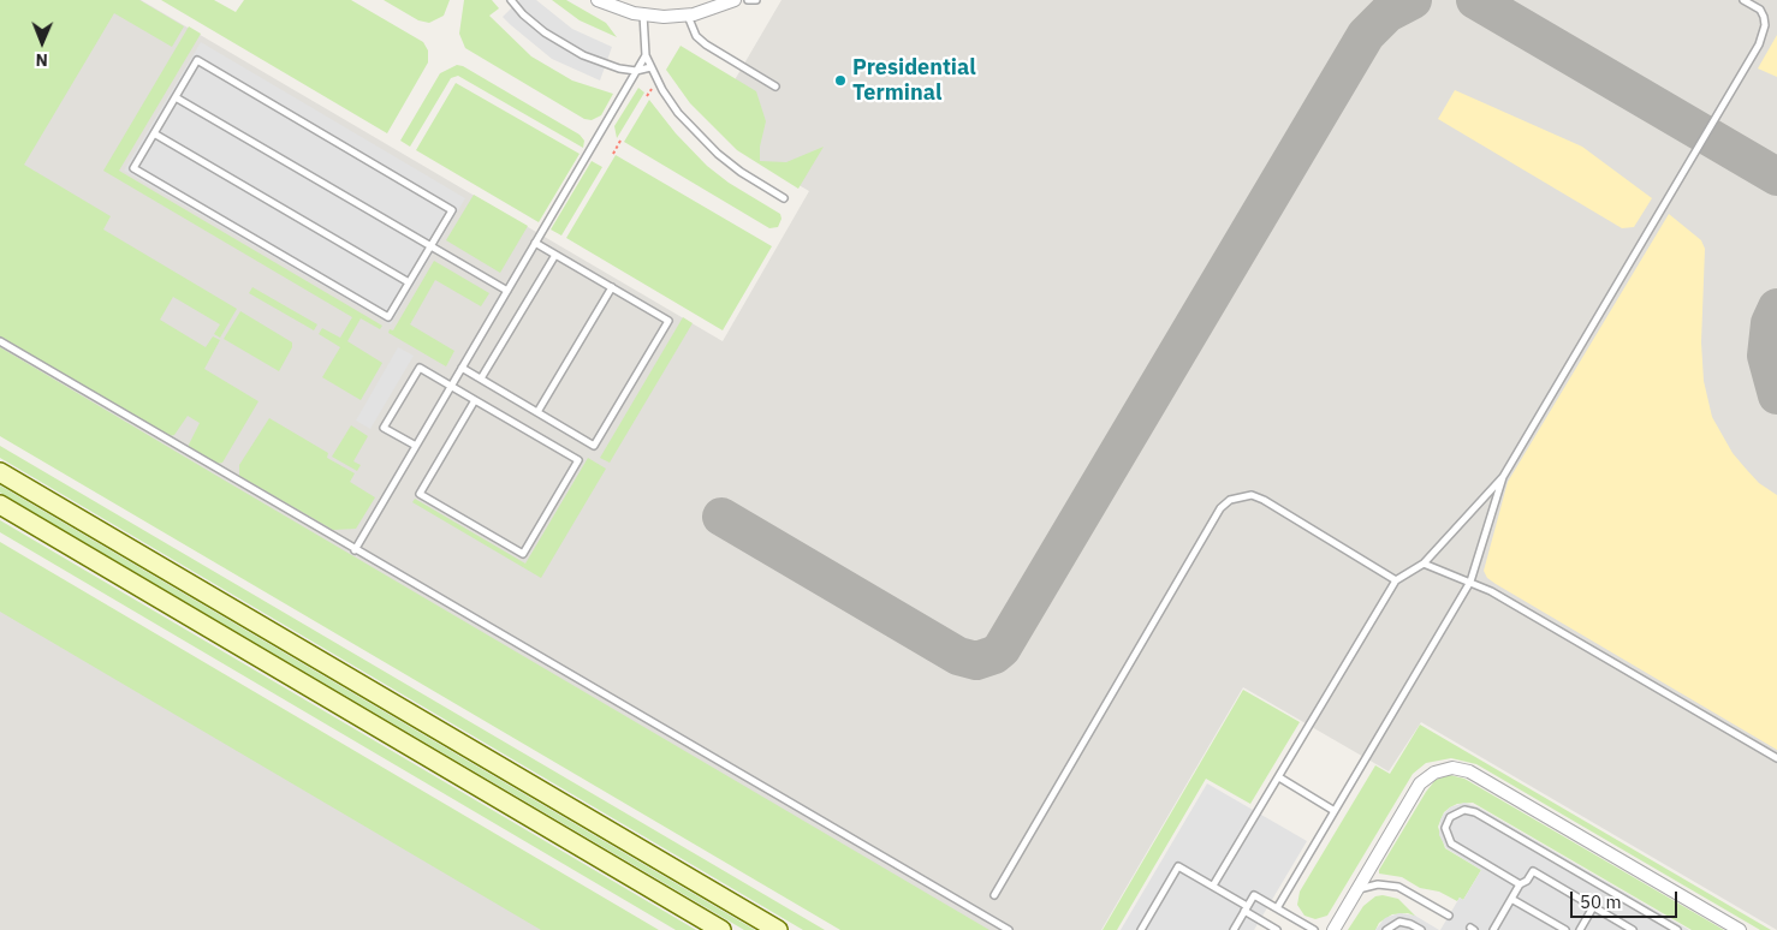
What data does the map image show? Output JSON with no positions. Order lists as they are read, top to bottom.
{
  "places": ["Presidential Terminal"],
  "scale_bar": "50 m",
  "north": "bottom"
}
